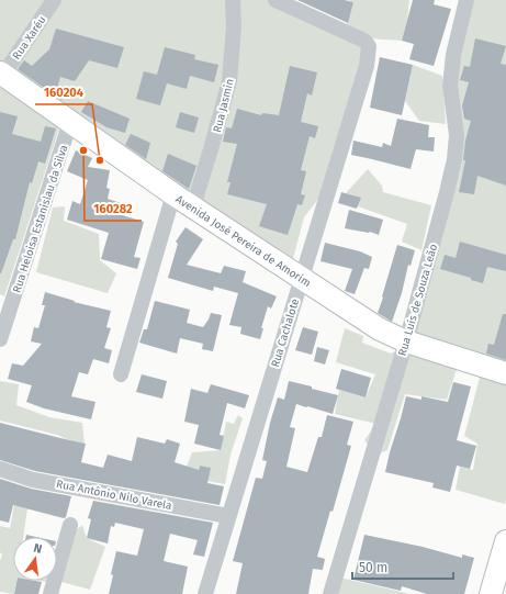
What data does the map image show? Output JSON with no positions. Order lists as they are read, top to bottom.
{
  "streets": {
    "main road": ["Avenida José Pereira de Amorim"],
    "street": [
      "Rua Xaréu",
      "Rua Jasmin",
      "Rua Heloisa Estanislau da Silva",
      "Rua Luís de Souza Leão",
      "Rua Cachalote",
      "Rua Antônio Nilo Varela"
    ]
  },
  "crossings": [
    ["Rua Xaréu", "Avenida José Pereira de Amorim"],
    ["Rua Jasmin", "Avenida José Pereira de Amorim"],
    ["Rua Heloisa Estanislau da Silva", "Avenida José Pereira de Amorim"],
    ["Avenida José Pereira de Amorim", "Rua Luís de Souza Leão"],
    ["Avenida José Pereira de Amorim", "Rua Cachalote"],
    ["Rua Cachalote", "Rua Antônio Nilo Varela"]
  ],
  "places": ["160282", "160204"],
  "scale_bar": "50 m",
  "north": "top"
}
